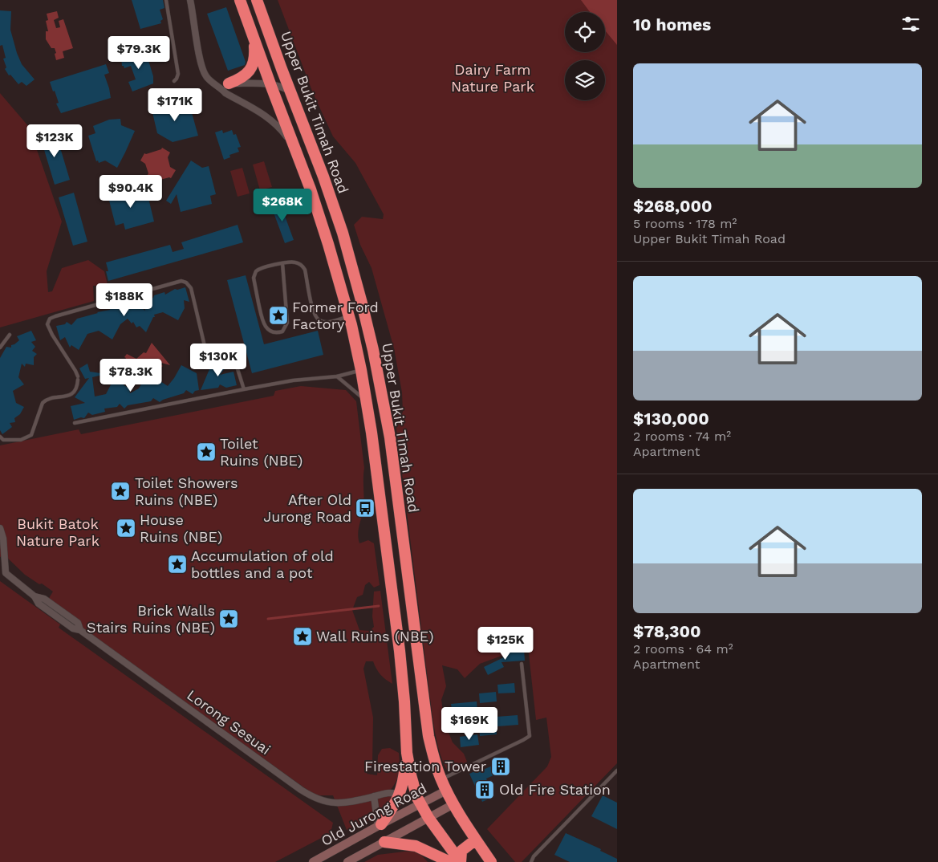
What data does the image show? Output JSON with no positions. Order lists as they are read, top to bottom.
{
  "streets": {
    "highway": ["Upper Bukit Timah Road"],
    "main road": ["Old Jurong Road"],
    "street": ["Lorong Sesuai"]
  },
  "crossings": [
    ["Upper Bukit Timah Road", "Old Jurong Road"]
  ],
  "parks": ["Dairy Farm Nature Park", "Bukit Batok Nature Park"],
  "places": {
    "place": [
      "Former Ford Factory",
      "Toilet Ruins (NBE)",
      "Toilet Showers Ruins (NBE)",
      "House Ruins (NBE)",
      "Accumulation of old bottles and a pot",
      "Brick Walls Stairs Ruins (NBE)",
      "Wall Ruins (NBE)"
    ],
    "bus stop": ["After Old Jurong Road"],
    "building": ["Firestation Tower", "Old Fire Station"]
  },
  "page": {
    "heading": "10 homes",
    "price": [
      "$79.3K",
      "$171K",
      "$123K",
      "$90.4K",
      "$268K",
      "$188K",
      "$130K",
      "$78.3K",
      "$125K",
      "$169K"
    ],
    "list": [
      {
        "name": "$268,000",
        "note": "5 rooms · 178 m² · Upper Bukit Timah Road"
      },
      {
        "name": "$130,000",
        "note": "2 rooms · 74 m² · Apartment"
      },
      {
        "name": "$78,300",
        "note": "2 rooms · 64 m² · Apartment"
      }
    ]
  }
}
